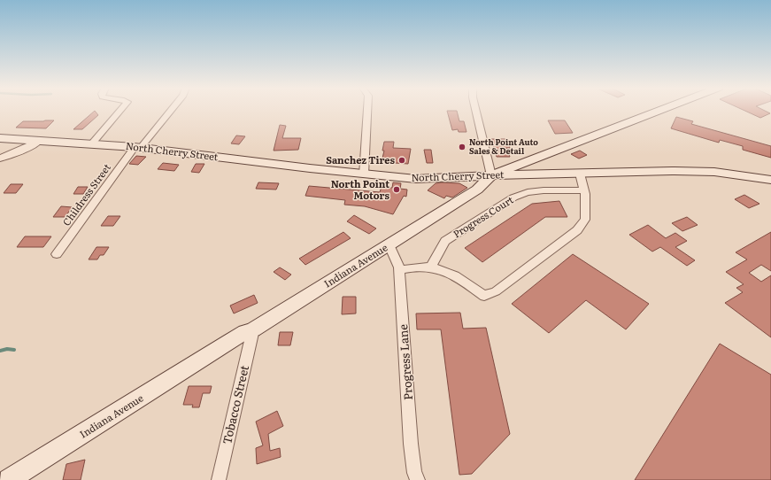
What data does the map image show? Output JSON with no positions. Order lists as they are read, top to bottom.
{
  "streets": {
    "main road": ["North Cherry Street", "Indiana Avenue"],
    "street": [
      "Childress Street",
      "Progress Court",
      "Progress Lane",
      "Tobacco Street"
    ]
  },
  "crossings": [
    ["North Cherry Street", "Childress Street"],
    ["North Cherry Street", "Indiana Avenue"],
    ["Indiana Avenue", "Progress Lane"],
    ["Indiana Avenue", "Tobacco Street"]
  ],
  "places": ["North Point Auto Sales & Detail", "Sanchez Tires", "North Point Motors"]
}
